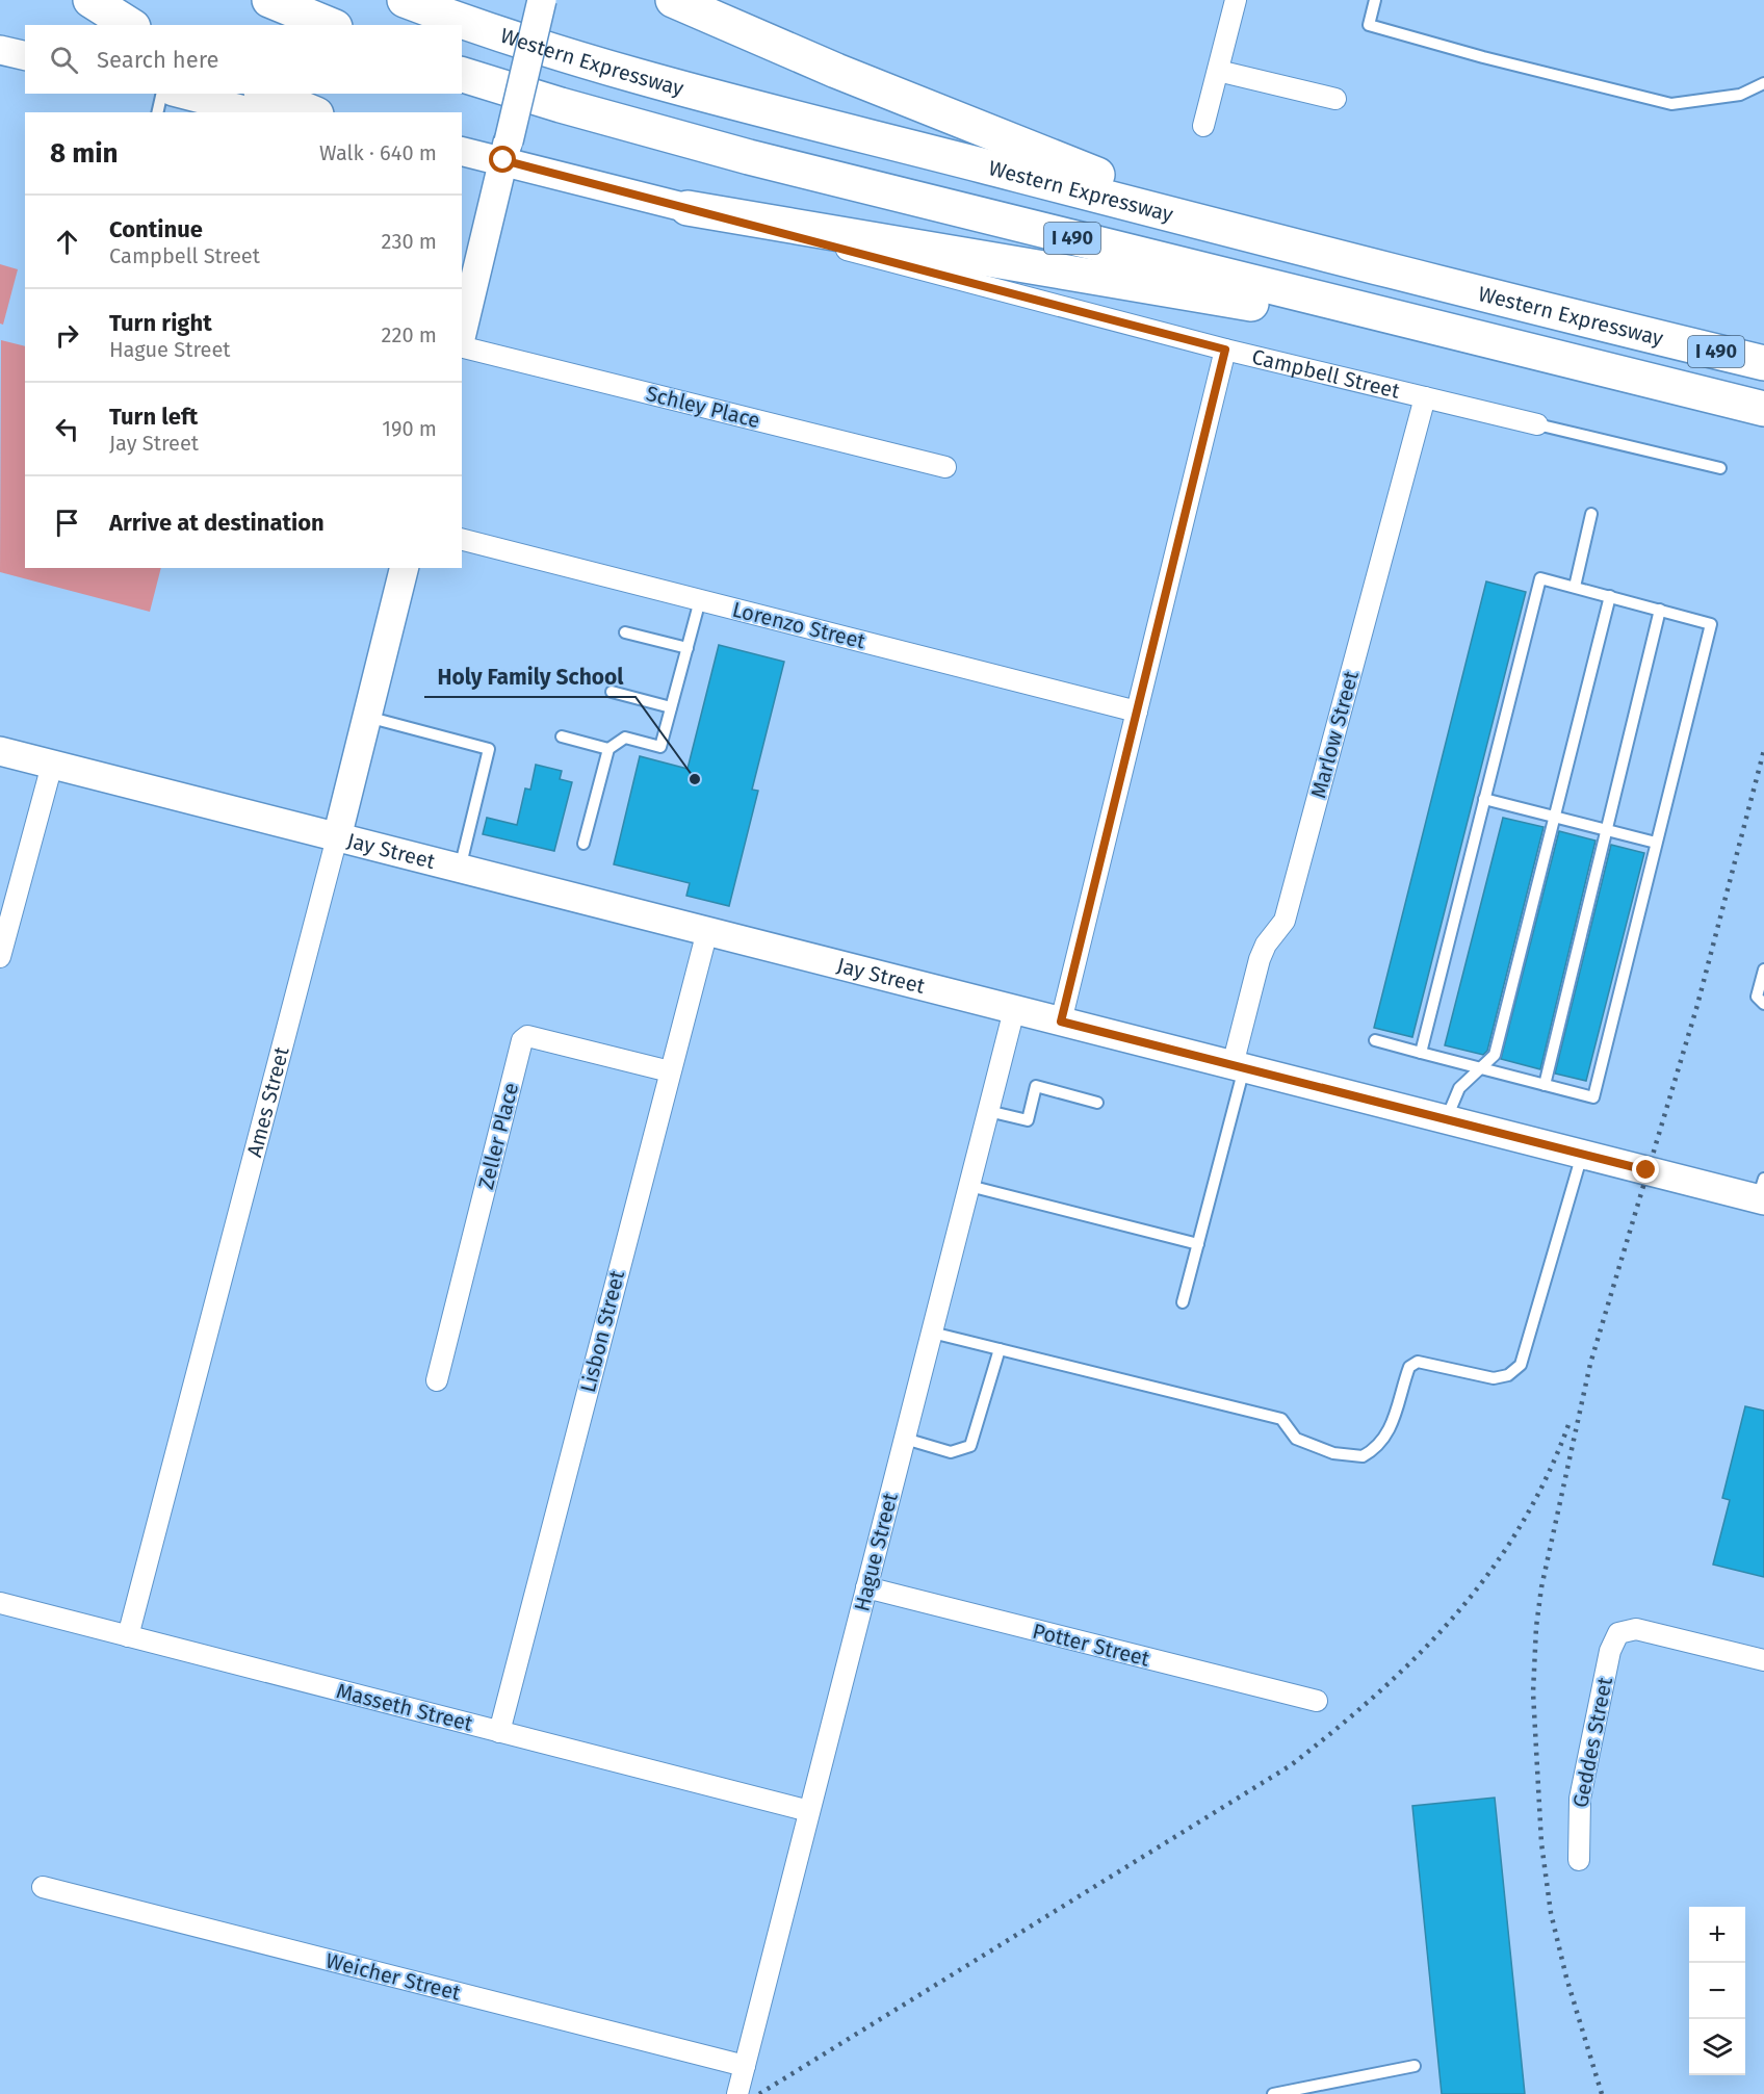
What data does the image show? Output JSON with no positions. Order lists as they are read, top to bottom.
{
  "streets": {
    "highway": ["Western Expressway", "I 490"],
    "street": [
      "Campbell Street",
      "Schley Place",
      "Lorenzo Street",
      "Marlow Street",
      "Jay Street",
      "Ames Street",
      "Zeller Place",
      "Lisbon Street",
      "Hague Street",
      "Potter Street",
      "Masseth Street",
      "Geddes Street",
      "Weicher Street"
    ]
  },
  "crossings": [
    ["Campbell Street", "Marlow Street"],
    ["Marlow Street", "Jay Street"],
    ["Jay Street", "Ames Street"],
    ["Jay Street", "Lisbon Street"],
    ["Jay Street", "Hague Street"],
    ["Ames Street", "Masseth Street"],
    ["Zeller Place", "Lisbon Street"],
    ["Lisbon Street", "Masseth Street"],
    ["Hague Street", "Potter Street"],
    ["Hague Street", "Masseth Street"],
    ["Hague Street", "Weicher Street"]
  ],
  "places": ["Holy Family School"],
  "page": {
    "search": "Search here",
    "heading": ["8 min", "Walk · 640 m"],
    "list": [
      ["Continue", "Campbell Street", "230 m"],
      ["Turn right", "Hague Street", "220 m"],
      ["Turn left", "Jay Street", "190 m"],
      "Arrive at destination"
    ],
    "map_buttons": ["+", "−"]
  }
}
